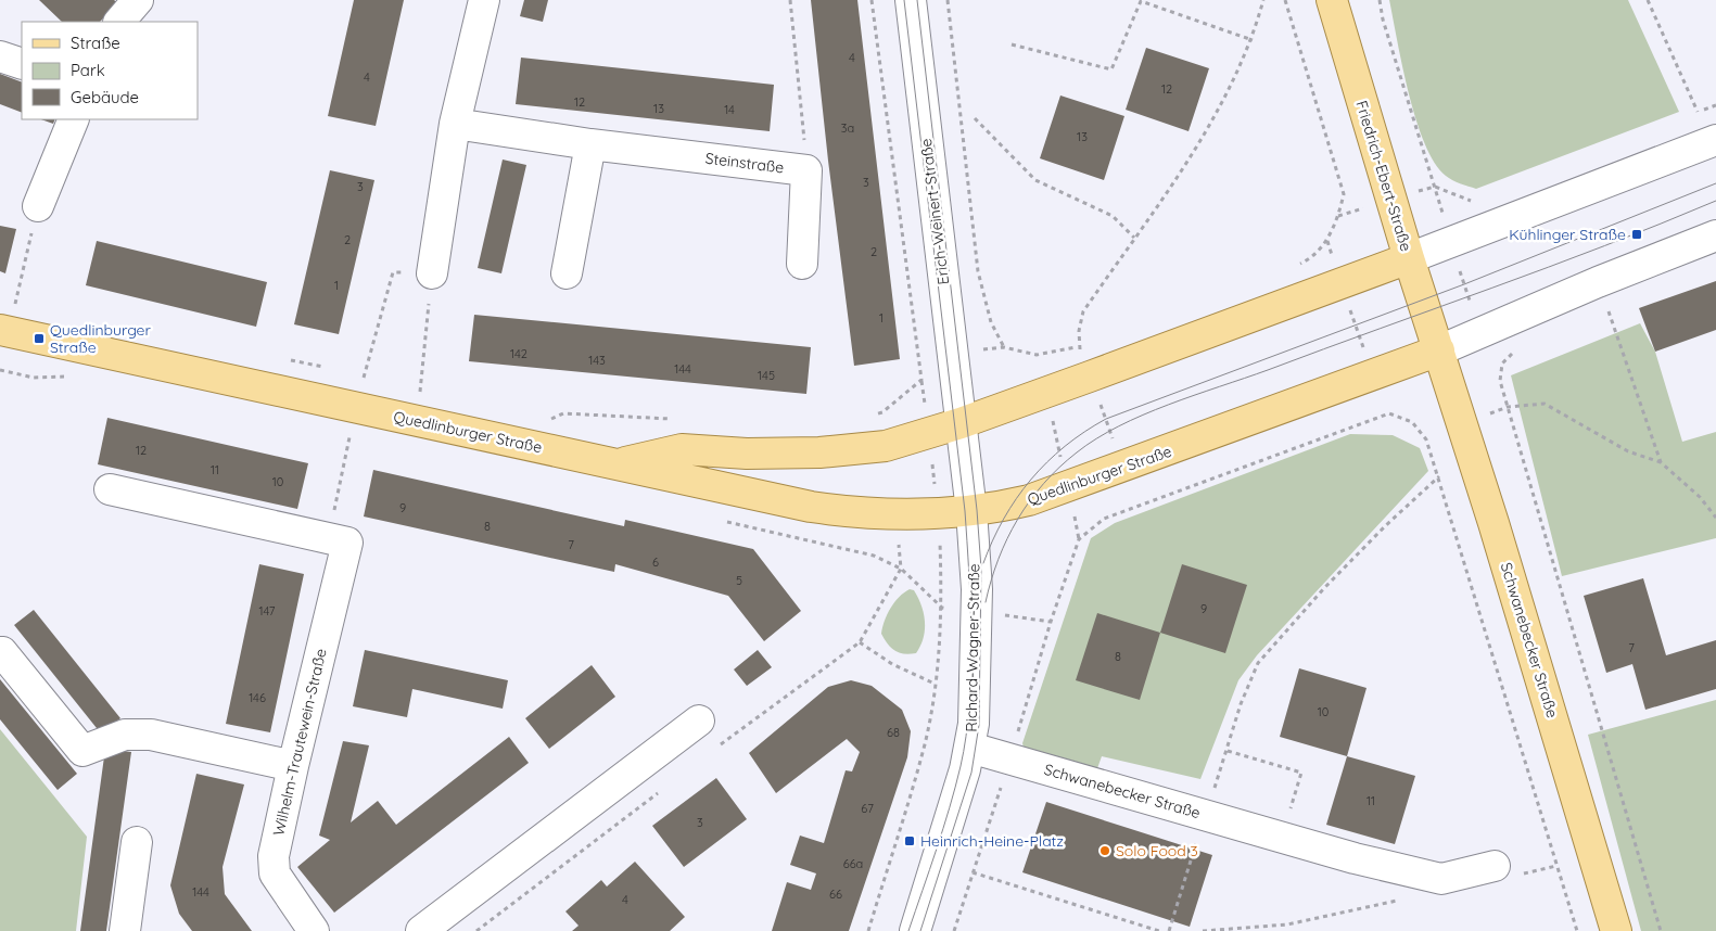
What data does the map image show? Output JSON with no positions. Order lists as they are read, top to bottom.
{
  "streets": {
    "main road": ["Friedrich-Ebert-Straße", "Quedlinburger Straße", "Schwanebecker Straße"],
    "street": [
      "Steinstraße",
      "Erich-Weinert-Straße",
      "Richard-Wagner-Straße",
      "Wilhelm-Trautewein-Straße"
    ]
  },
  "crossings": [
    ["Friedrich-Ebert-Straße", "Quedlinburger Straße"],
    ["Friedrich-Ebert-Straße", "Schwanebecker Straße"],
    ["Erich-Weinert-Straße", "Quedlinburger Straße"],
    ["Erich-Weinert-Straße", "Richard-Wagner-Straße"],
    ["Quedlinburger Straße", "Schwanebecker Straße"],
    ["Quedlinburger Straße", "Richard-Wagner-Straße"],
    ["Schwanebecker Straße", "Richard-Wagner-Straße"]
  ],
  "places": {
    "transit": ["Kühlinger Straße", "Quedlinburger Straße", "Heinrich-Heine-Platz"],
    "other": ["Solo Food 3"]
  },
  "house_numbers": [
    "4",
    "4",
    "12",
    "12",
    "13",
    "14",
    "3a",
    "13",
    "3",
    "3",
    "2",
    "2",
    "1",
    "1",
    "142",
    "143",
    "144",
    "145",
    "12",
    "11",
    "10",
    "9",
    "8",
    "7",
    "6",
    "5",
    "9",
    "147",
    "7",
    "8",
    "146",
    "10",
    "68",
    "11",
    "67",
    "3",
    "66a",
    "144",
    "66",
    "4"
  ],
  "legend": ["Straße", "Park", "Gebäude"]
}
